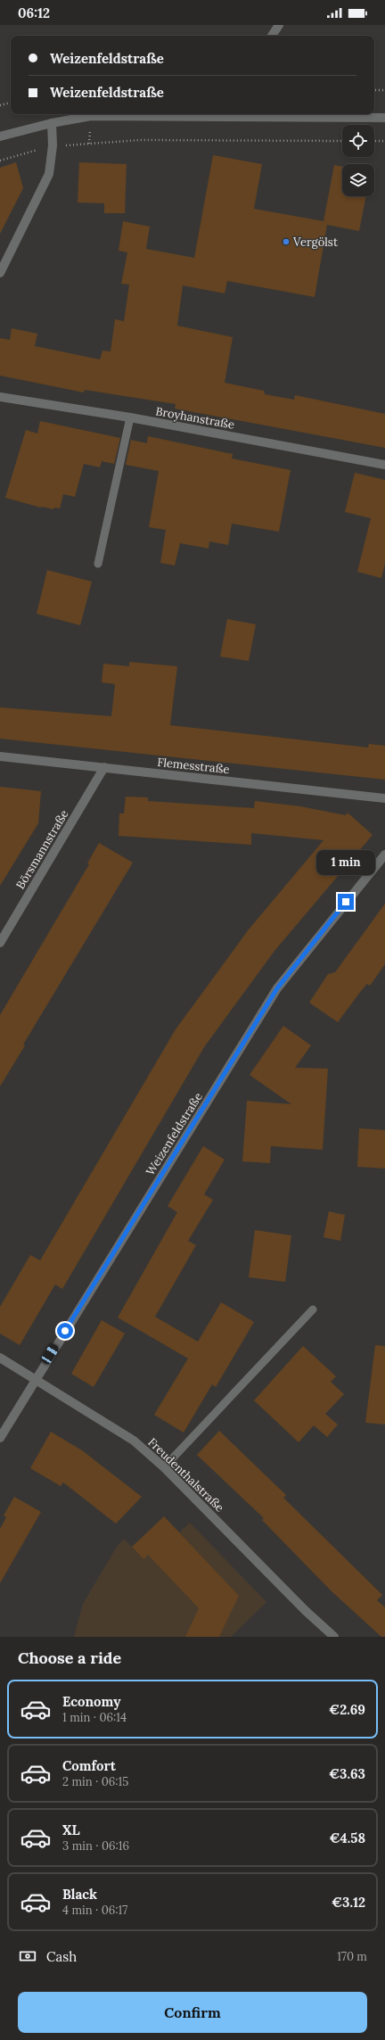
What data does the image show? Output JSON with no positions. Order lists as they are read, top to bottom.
{
  "streets": {
    "street": [
      "Broyhanstraße",
      "Flemesstraße",
      "Börsmannstraße",
      "Weizenfeldstraße",
      "Freudenthalstraße"
    ]
  },
  "crossings": [
    ["Flemesstraße", "Börsmannstraße"],
    ["Weizenfeldstraße", "Freudenthalstraße"]
  ],
  "places": ["Vergölst"],
  "page": {
    "status": "06:12",
    "banner": ["Weizenfeldstraße", "Weizenfeldstraße"],
    "bubble": "1 min",
    "heading": "Choose a ride",
    "list": [
      {
        "name": "Economy",
        "note": "1 min · 06:14",
        "value": "€2.69"
      },
      {
        "name": "Comfort",
        "note": "2 min · 06:15",
        "value": "€3.63"
      },
      {
        "name": "XL",
        "note": "3 min · 06:16",
        "value": "€4.58"
      },
      {
        "name": "Black",
        "note": "4 min · 06:17",
        "value": "€3.12"
      }
    ],
    "pay": ["Cash", "170 m"],
    "buttons": "Confirm"
  }
}
